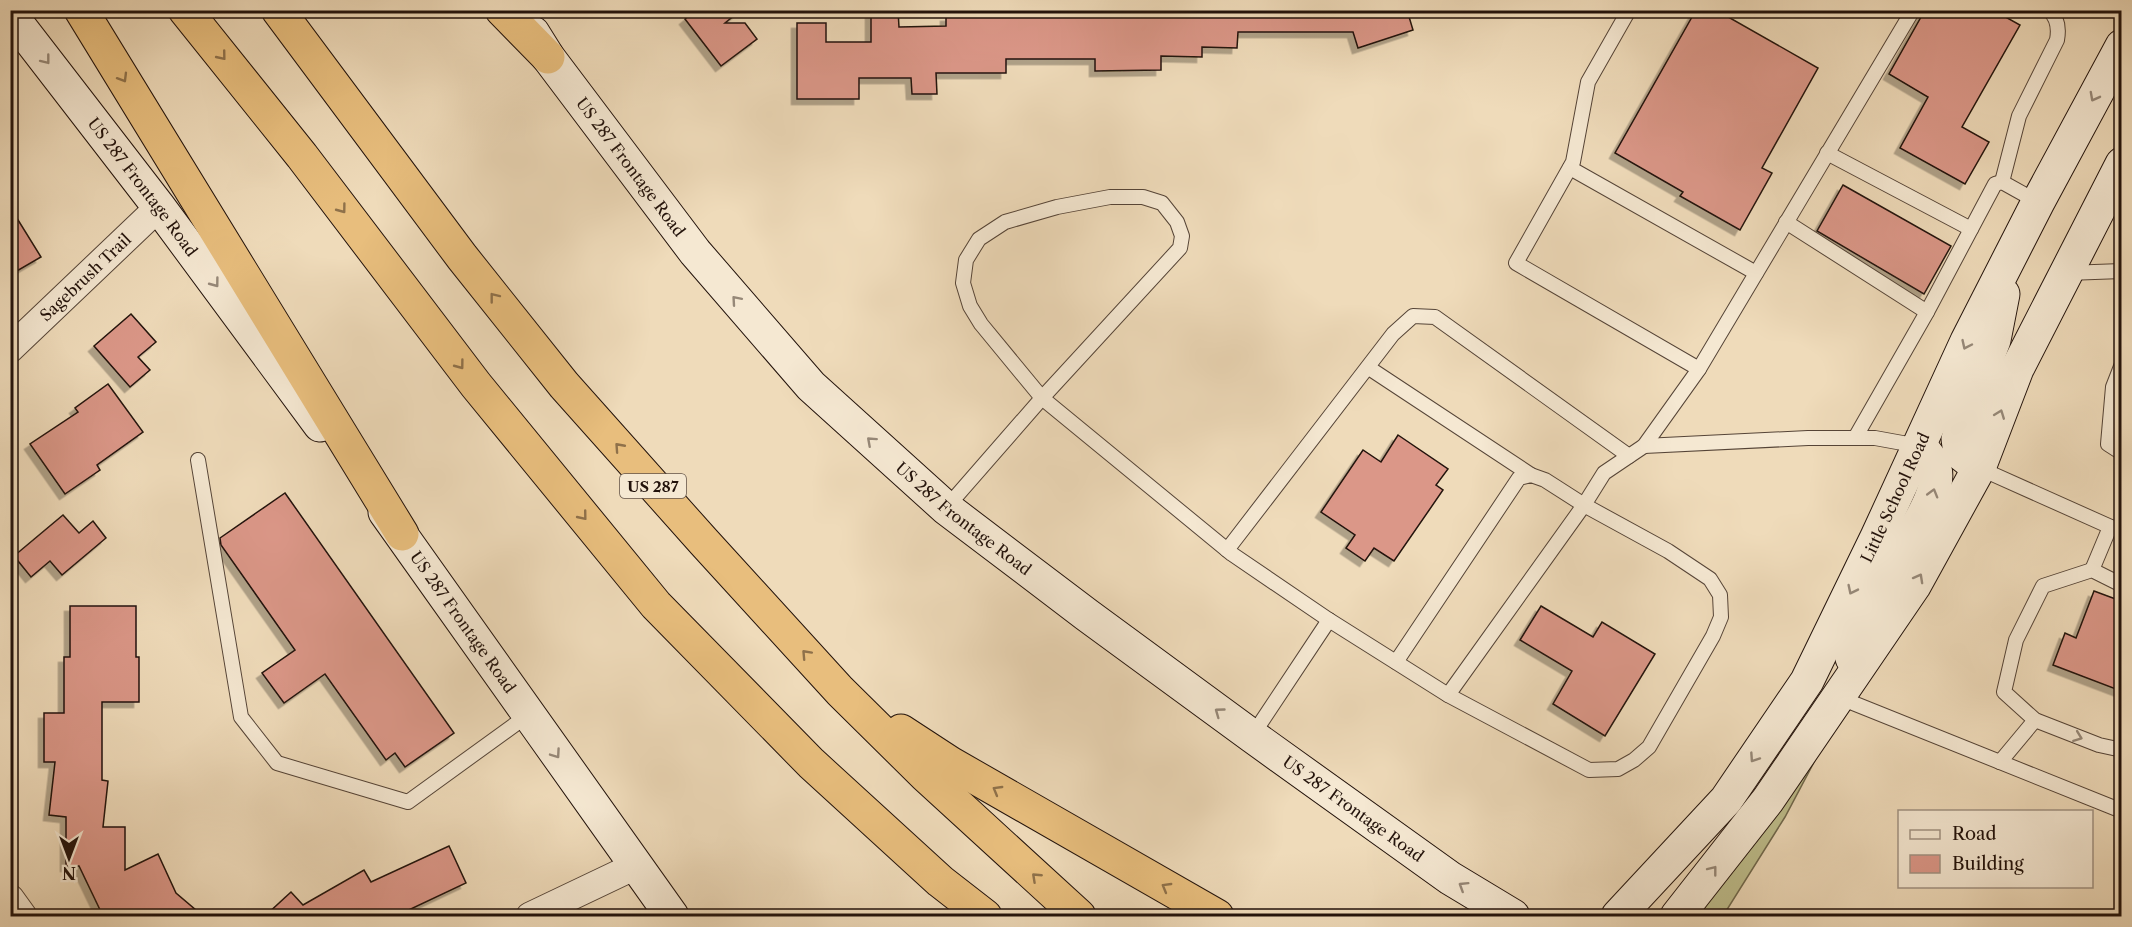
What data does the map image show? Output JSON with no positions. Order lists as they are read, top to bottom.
{
  "streets": {
    "highway": ["US 287"],
    "main road": ["US 287 Frontage Road", "Little School Road"],
    "street": ["Sagebrush Trail"]
  },
  "crossings": [
    ["US 287 Frontage Road", "Sagebrush Trail"]
  ],
  "legend": ["Road", "Building"],
  "north": "bottom"
}
